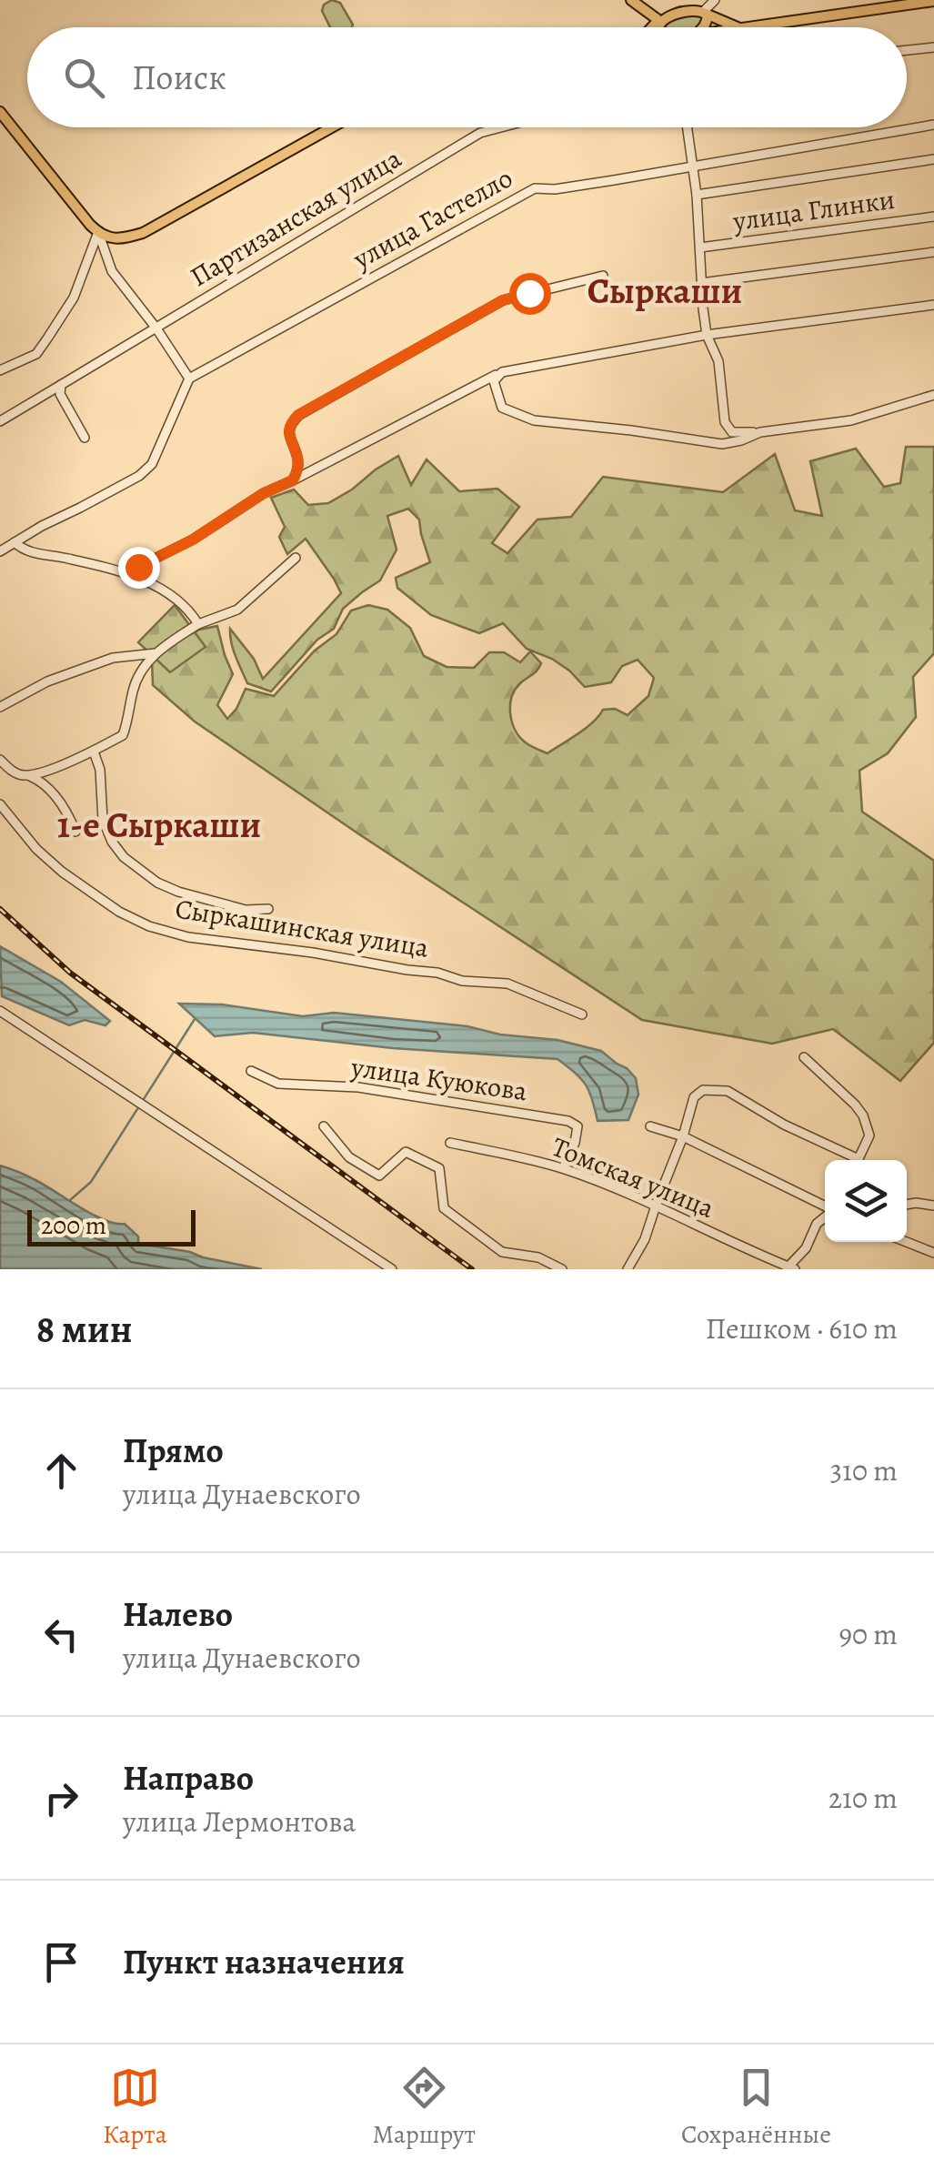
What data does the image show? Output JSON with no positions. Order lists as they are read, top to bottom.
{
  "streets": {
    "street": [
      "улица Глинки",
      "Партизанская улица",
      "улица Гастелло",
      "Сыркашинская улица",
      "улица Куюкова",
      "Томская улица"
    ]
  },
  "crossings": [
    ["улица Куюкова", "Томская улица"]
  ],
  "districts": ["Сыркаши", "1-е Сыркаши"],
  "scale_bar": "200 m",
  "page": {
    "search": "Поиск",
    "scale": "200 m",
    "heading": ["8 мин", "Пешком · 610 m"],
    "list": [
      ["Прямо", "улица Дунаевского", "310 m"],
      ["Налево", "улица Дунаевского", "90 m"],
      ["Направо", "улица Лермонтова", "210 m"],
      "Пункт назначения"
    ],
    "nav": ["Карта", "Маршрут", "Сохранённые"]
  }
}
